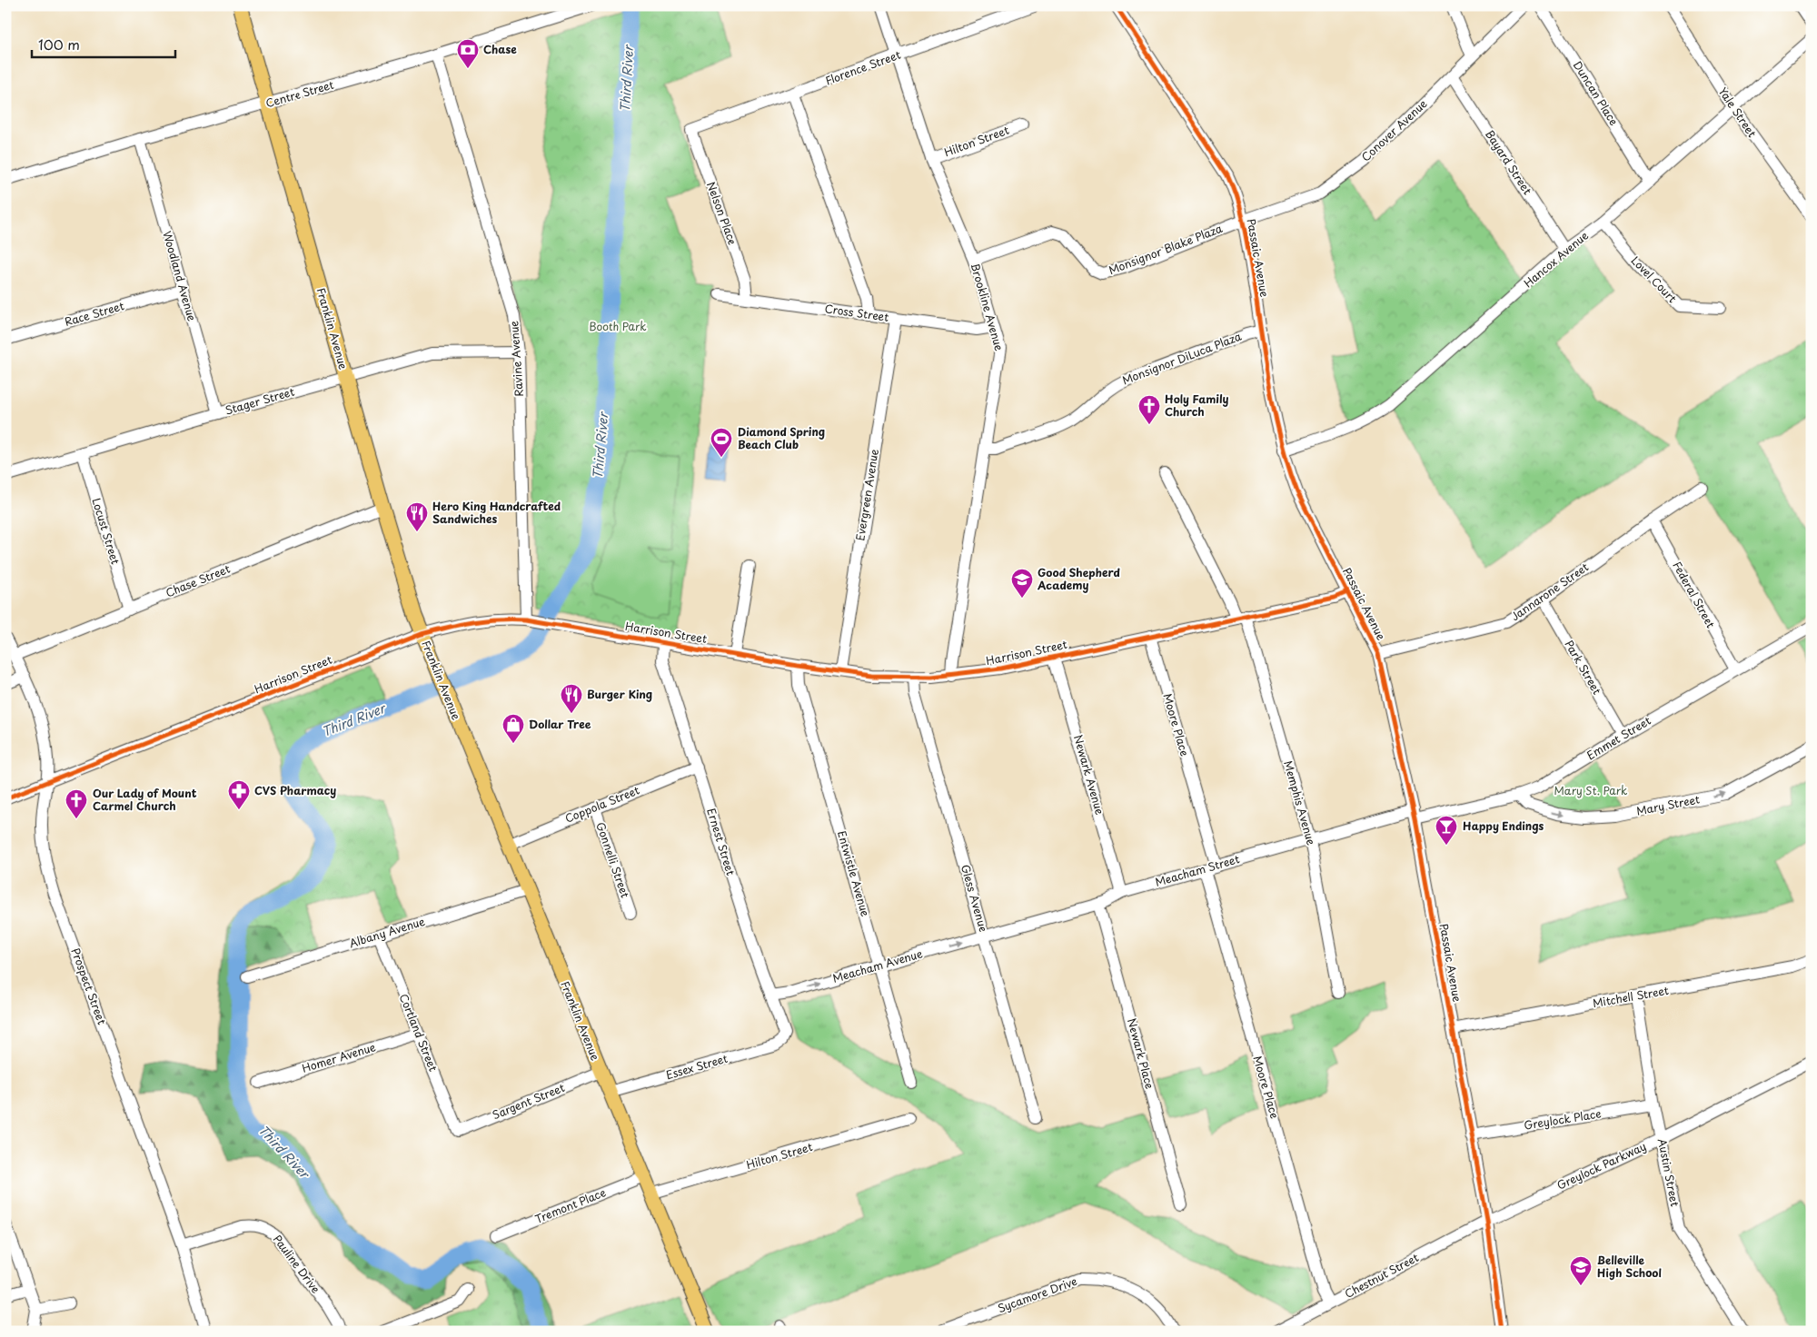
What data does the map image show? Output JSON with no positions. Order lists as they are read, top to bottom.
{
  "streets": {
    "main road": ["Franklin Avenue"],
    "street": [
      "Florence Street",
      "Duncan Place",
      "Centre Street",
      "Yale Street",
      "Conover Avenue",
      "Hilton Street",
      "Bayard Street",
      "Nelson Place",
      "Monsignor Blake Plaza",
      "Passaic Avenue",
      "Hancox Avenue",
      "Woodland Avenue",
      "Lovel Court",
      "Brookline Avenue",
      "Cross Street",
      "Race Street",
      "Ravine Avenue",
      "Monsignor DiLuca Plaza",
      "Stager Street",
      "Evergreen Avenue",
      "Locust Street",
      "Chase Street",
      "Jannarone Street",
      "Federal Street",
      "Harrison Street",
      "Park Street",
      "Moore Place",
      "Emmet Street",
      "Newark Avenue",
      "Memphis Avenue",
      "Coppola Street",
      "Mary Street",
      "Ernest Street",
      "Gonnelli Street",
      "Meacham Street",
      "Entwistle Avenue",
      "Gless Avenue",
      "Albany Avenue",
      "Meacham Avenue",
      "Prospect Street",
      "Mitchell Street",
      "Cortland Street",
      "Newark Place",
      "Homer Avenue",
      "Essex Street",
      "Sargent Street",
      "Greylock Place",
      "Greylock Parkway",
      "Austin Street",
      "Tremont Place",
      "Pauline Drive",
      "Chestnut Street",
      "Sycamore Drive"
    ]
  },
  "crossings": [
    ["Florence Street", "Nelson Place"],
    ["Florence Street", "Brookline Avenue"],
    ["Duncan Place", "Hancox Avenue"],
    ["Centre Street", "Woodland Avenue"],
    ["Centre Street", "Franklin Avenue"],
    ["Centre Street", "Ravine Avenue"],
    ["Yale Street", "Hancox Avenue"],
    ["Conover Avenue", "Bayard Street"],
    ["Conover Avenue", "Monsignor Blake Plaza"],
    ["Conover Avenue", "Passaic Avenue"],
    ["Hilton Street", "Brookline Avenue"],
    ["Hilton Street", "Franklin Avenue"],
    ["Bayard Street", "Hancox Avenue"],
    ["Nelson Place", "Cross Street"],
    ["Monsignor Blake Plaza", "Passaic Avenue"],
    ["Monsignor Blake Plaza", "Brookline Avenue"],
    ["Passaic Avenue", "Hancox Avenue"],
    ["Passaic Avenue", "Monsignor DiLuca Plaza"],
    ["Passaic Avenue", "Jannarone Street"],
    ["Passaic Avenue", "Harrison Street"],
    ["Passaic Avenue", "Emmet Street"],
    ["Passaic Avenue", "Meacham Street"],
    ["Passaic Avenue", "Mitchell Street"],
    ["Passaic Avenue", "Greylock Place"],
    ["Passaic Avenue", "Greylock Parkway"],
    ["Passaic Avenue", "Chestnut Street"],
    ["Hancox Avenue", "Lovel Court"],
    ["Woodland Avenue", "Race Street"],
    ["Woodland Avenue", "Stager Street"],
    ["Brookline Avenue", "Cross Street"],
    ["Brookline Avenue", "Monsignor DiLuca Plaza"],
    ["Brookline Avenue", "Harrison Street"],
    ["Cross Street", "Evergreen Avenue"],
    ["Franklin Avenue", "Stager Street"],
    ["Franklin Avenue", "Chase Street"],
    ["Franklin Avenue", "Harrison Street"],
    ["Franklin Avenue", "Coppola Street"],
    ["Franklin Avenue", "Albany Avenue"],
    ["Franklin Avenue", "Essex Street"],
    ["Franklin Avenue", "Sargent Street"],
    ["Franklin Avenue", "Tremont Place"],
    ["Ravine Avenue", "Stager Street"],
    ["Ravine Avenue", "Harrison Street"],
    ["Stager Street", "Locust Street"],
    ["Evergreen Avenue", "Harrison Street"],
    ["Locust Street", "Chase Street"],
    ["Chase Street", "Prospect Street"],
    ["Jannarone Street", "Federal Street"],
    ["Jannarone Street", "Park Street"],
    ["Federal Street", "Emmet Street"],
    ["Harrison Street", "Moore Place"],
    ["Harrison Street", "Newark Avenue"],
    ["Harrison Street", "Memphis Avenue"],
    ["Harrison Street", "Ernest Street"],
    ["Harrison Street", "Entwistle Avenue"],
    ["Harrison Street", "Gless Avenue"],
    ["Harrison Street", "Prospect Street"],
    ["Park Street", "Emmet Street"],
    ["Moore Place", "Meacham Street"],
    ["Moore Place", "Chestnut Street"],
    ["Emmet Street", "Mary Street"],
    ["Emmet Street", "Meacham Street"],
    ["Newark Avenue", "Meacham Street"],
    ["Memphis Avenue", "Meacham Street"],
    ["Coppola Street", "Ernest Street"],
    ["Coppola Street", "Gonnelli Street"],
    ["Ernest Street", "Meacham Avenue"],
    ["Ernest Street", "Essex Street"],
    ["Meacham Street", "Gless Avenue"],
    ["Meacham Street", "Meacham Avenue"],
    ["Meacham Street", "Newark Place"],
    ["Entwistle Avenue", "Meacham Avenue"],
    ["Gless Avenue", "Meacham Avenue"],
    ["Albany Avenue", "Cortland Street"],
    ["Prospect Street", "Pauline Drive"],
    ["Mitchell Street", "Austin Street"],
    ["Cortland Street", "Homer Avenue"],
    ["Cortland Street", "Sargent Street"],
    ["Greylock Place", "Austin Street"],
    ["Greylock Parkway", "Austin Street"],
    ["Greylock Parkway", "Chestnut Street"]
  ],
  "one_way": ["Mary Street", "Meacham Avenue"],
  "water": ["Third River"],
  "parks": ["Booth Park", "Mary St. Park"],
  "places": {
    "bank": ["Chase"],
    "church": ["Holy Family Church", "Our Lady of Mount Carmel Church"],
    "sports": ["Diamond Spring Beach Club"],
    "restaurant": ["Hero King Handcrafted Sandwiches", "Burger King"],
    "school or university": ["Good Shepherd Academy", "Belleville High School"],
    "shop": ["Dollar Tree"],
    "pharmacy": ["CVS Pharmacy"],
    "bar": ["Happy Endings"]
  },
  "scale_bar": "100 m"
}
